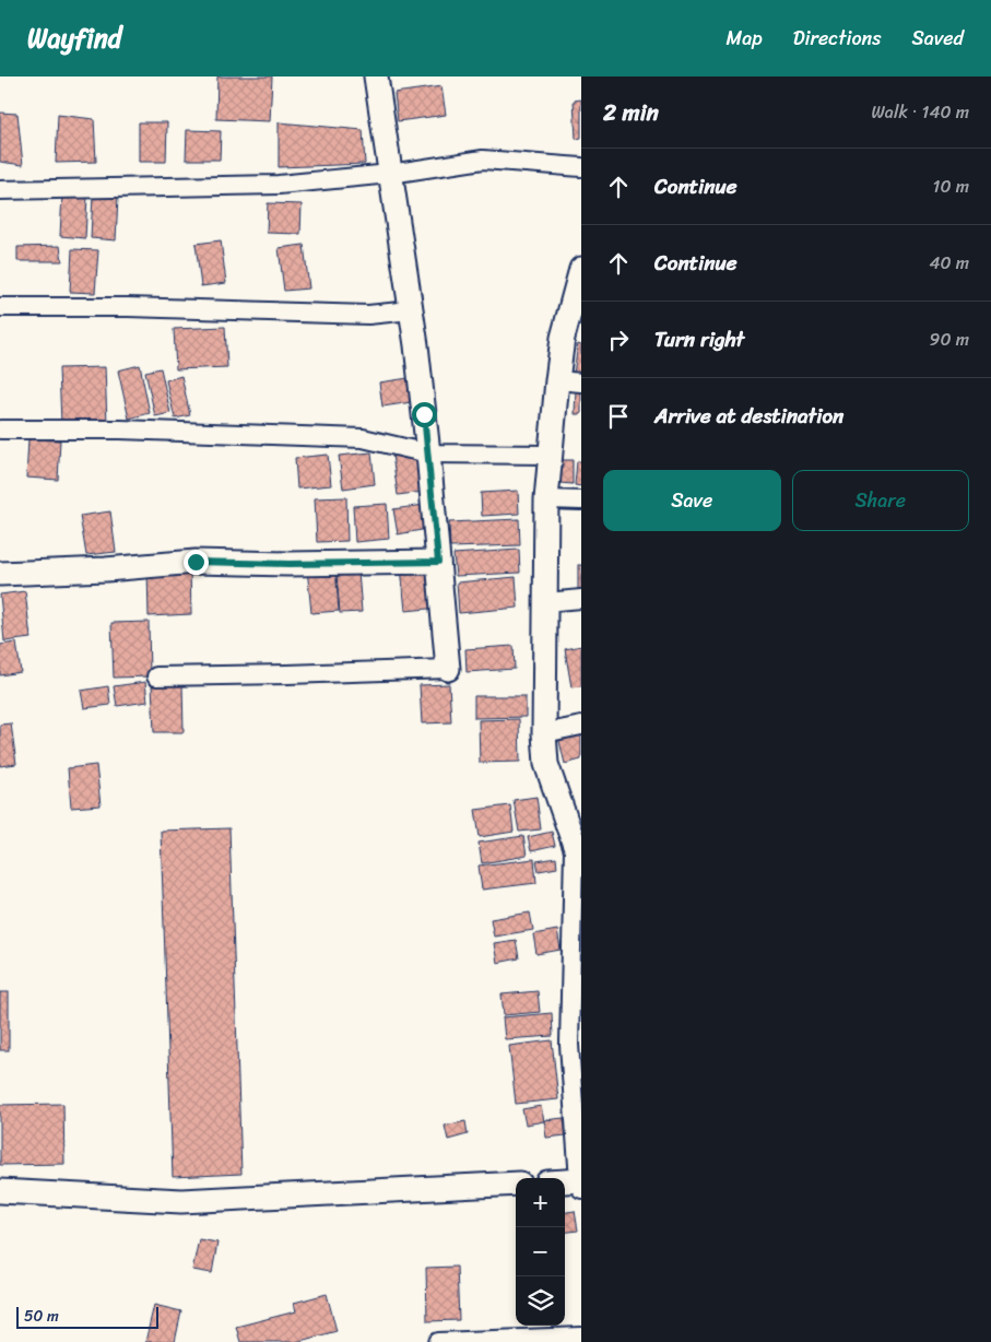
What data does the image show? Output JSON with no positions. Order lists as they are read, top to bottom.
{
  "scale_bar": "50 m",
  "page": {
    "header": "Wayfind",
    "nav": ["Map", "Directions", "Saved"],
    "heading": ["2 min", "Walk · 140 m"],
    "list": [
      ["Continue", "10 m"],
      ["Continue", "40 m"],
      ["Turn right", "90 m"],
      "Arrive at destination"
    ],
    "buttons": ["Save", "Share"],
    "map_buttons": ["+", "−"],
    "scale": "50 m"
  }
}
